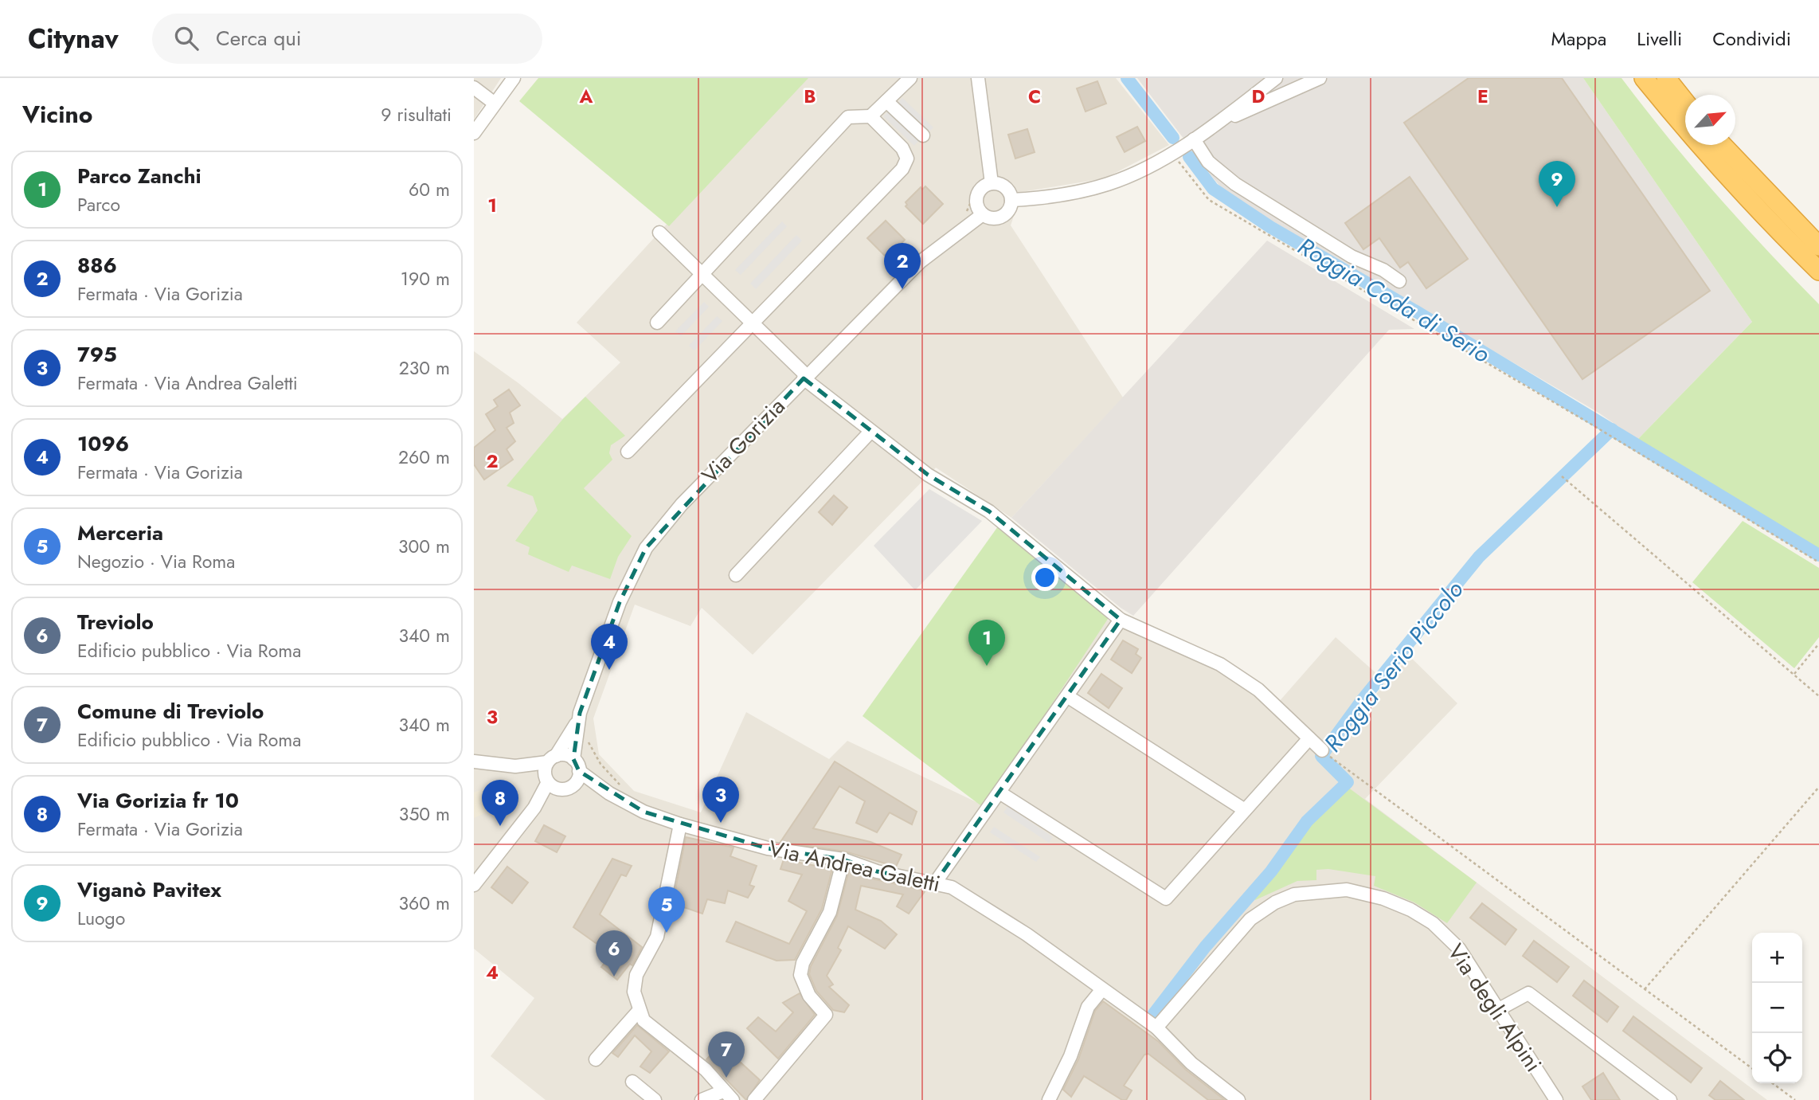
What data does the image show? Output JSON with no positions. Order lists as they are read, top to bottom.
{
  "streets": {
    "street": ["Via Gorizia", "Via Andrea Galetti", "Via degli Alpini"]
  },
  "crossings": [
    ["Via Gorizia", "Via Andrea Galetti"],
    ["Via Andrea Galetti", "Via degli Alpini"]
  ],
  "water": ["Roggia Coda di Serio", "Roggia Serio Piccolo"],
  "north": "top right",
  "page": {
    "header": "Citynav",
    "search": "Cerca qui",
    "nav": ["Mappa", "Livelli", "Condividi"],
    "heading": ["Vicino", "9 risultati"],
    "list": [
      {
        "mark": "1",
        "name": "Parco Zanchi",
        "note": "Parco",
        "value": "60 m"
      },
      {
        "mark": "2",
        "name": "886",
        "note": "Fermata · Via Gorizia",
        "value": "190 m"
      },
      {
        "mark": "3",
        "name": "795",
        "note": "Fermata · Via Andrea Galetti",
        "value": "230 m"
      },
      {
        "mark": "4",
        "name": "1096",
        "note": "Fermata · Via Gorizia",
        "value": "260 m"
      },
      {
        "mark": "5",
        "name": "Merceria",
        "note": "Negozio · Via Roma",
        "value": "300 m"
      },
      {
        "mark": "6",
        "name": "Treviolo",
        "note": "Edificio pubblico · Via Roma",
        "value": "340 m"
      },
      {
        "mark": "7",
        "name": "Comune di Treviolo",
        "note": "Edificio pubblico · Via Roma",
        "value": "340 m"
      },
      {
        "mark": "8",
        "name": "Via Gorizia fr 10",
        "note": "Fermata · Via Gorizia",
        "value": "350 m"
      },
      {
        "mark": "9",
        "name": "Viganò Pavitex",
        "note": "Luogo",
        "value": "360 m"
      }
    ],
    "pins": [
      "9",
      "2",
      "1",
      "4",
      "3",
      "8",
      "5",
      "6",
      "7"
    ],
    "map_buttons": ["+", "−"]
  },
  "grid": {
    "columns": [
      "A",
      "B",
      "C",
      "D",
      "E"
    ],
    "rows": [
      "1",
      "2",
      "3",
      "4"
    ]
  }
}
